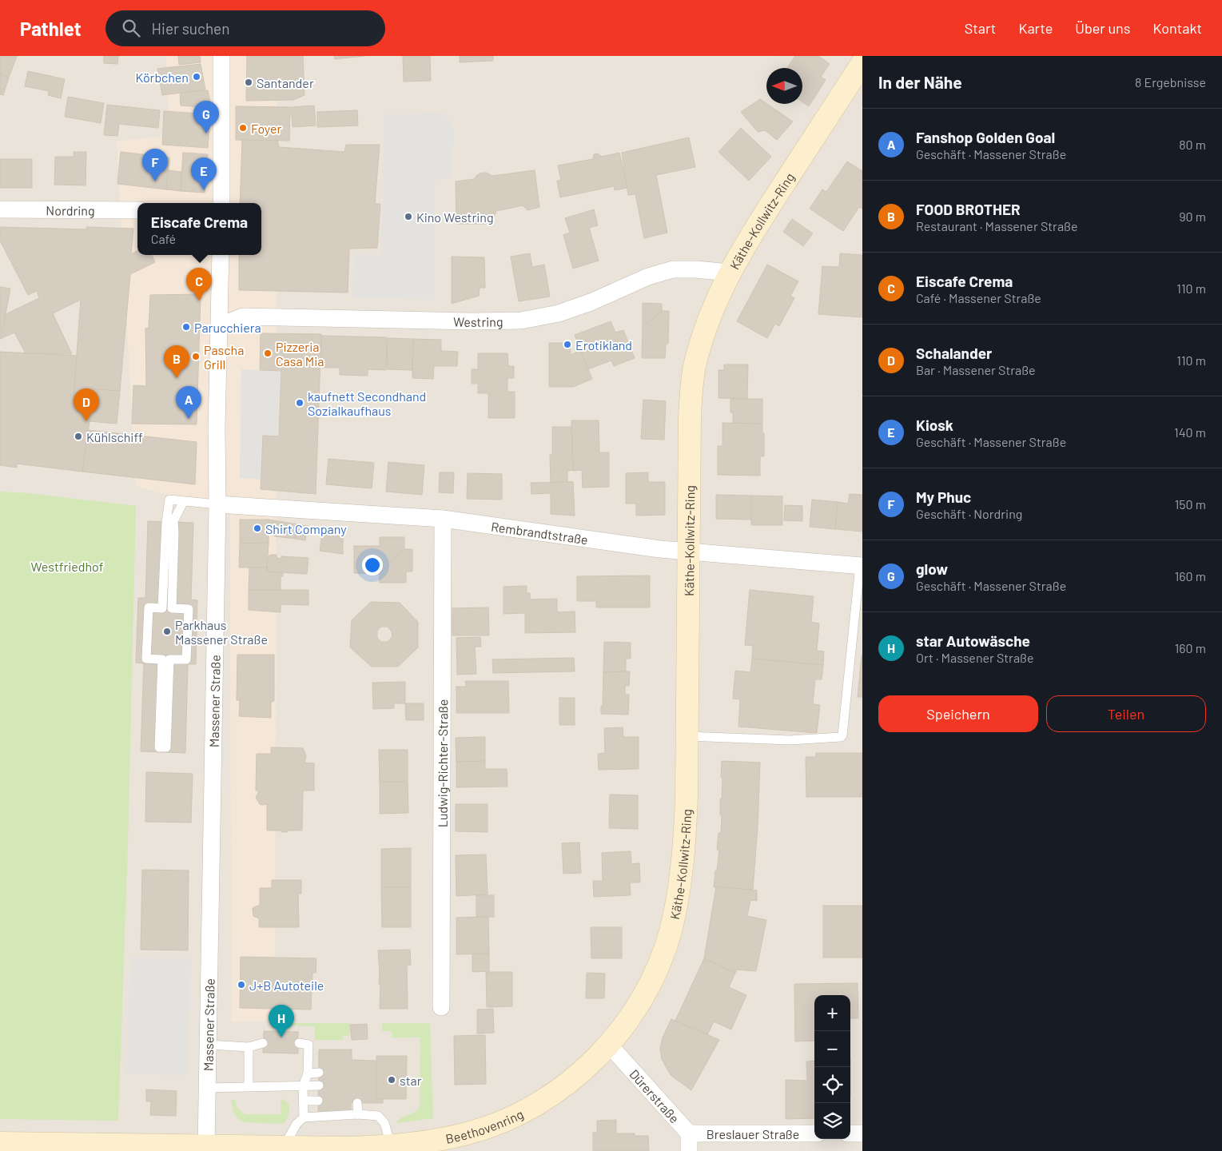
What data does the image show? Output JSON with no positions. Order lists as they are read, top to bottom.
{
  "streets": {
    "main road": ["Käthe-Kollwitz-Ring", "Beethovenring"],
    "street": [
      "Nordring",
      "Westring",
      "Rembrandtstraße",
      "Massener Straße",
      "Ludwig-Richter-Straße",
      "Dürerstraße",
      "Breslauer Straße"
    ]
  },
  "crossings": [
    ["Käthe-Kollwitz-Ring", "Westring"],
    ["Käthe-Kollwitz-Ring", "Rembrandtstraße"],
    ["Käthe-Kollwitz-Ring", "Dürerstraße"],
    ["Käthe-Kollwitz-Ring", "Beethovenring"],
    ["Westring", "Massener Straße"],
    ["Rembrandtstraße", "Massener Straße"],
    ["Rembrandtstraße", "Ludwig-Richter-Straße"],
    ["Massener Straße", "Beethovenring"],
    ["Dürerstraße", "Beethovenring"],
    ["Dürerstraße", "Breslauer Straße"]
  ],
  "parks": ["Westfriedhof"],
  "places": [
    "Körbchen",
    "Santander",
    "Foyer",
    "Kino Westring",
    "Parucchiera",
    "Erotikland",
    "Pizzeria Casa Mia",
    "Pascha Grill",
    "kaufnett Secondhand Sozialkaufhaus",
    "Kühlschiff",
    "Shirt Company",
    "Parkhaus Massener Straße",
    "J+B Autoteile",
    "star"
  ],
  "north": "left",
  "page": {
    "header": "Pathlet",
    "search": "Hier suchen",
    "nav": [
      "Start",
      "Karte",
      "Über uns",
      "Kontakt"
    ],
    "heading": ["In der Nähe", "8 Ergebnisse"],
    "pins": [
      "G",
      "F",
      "E",
      "C",
      "B",
      "A",
      "D",
      "H"
    ],
    "list": [
      {
        "mark": "A",
        "name": "Fanshop Golden Goal",
        "note": "Geschäft · Massener Straße",
        "value": "80 m"
      },
      {
        "mark": "B",
        "name": "FOOD BROTHER",
        "note": "Restaurant · Massener Straße",
        "value": "90 m"
      },
      {
        "mark": "C",
        "name": "Eiscafe Crema",
        "note": "Café · Massener Straße",
        "value": "110 m"
      },
      {
        "mark": "D",
        "name": "Schalander",
        "note": "Bar · Massener Straße",
        "value": "110 m"
      },
      {
        "mark": "E",
        "name": "Kiosk",
        "note": "Geschäft · Massener Straße",
        "value": "140 m"
      },
      {
        "mark": "F",
        "name": "My Phuc",
        "note": "Geschäft · Nordring",
        "value": "150 m"
      },
      {
        "mark": "G",
        "name": "glow",
        "note": "Geschäft · Massener Straße",
        "value": "160 m"
      },
      {
        "mark": "H",
        "name": "star Autowäsche",
        "note": "Ort · Massener Straße",
        "value": "160 m"
      }
    ],
    "popup": ["Eiscafe Crema", "Café"],
    "buttons": ["Speichern", "Teilen"],
    "map_buttons": ["+", "−"]
  }
}
